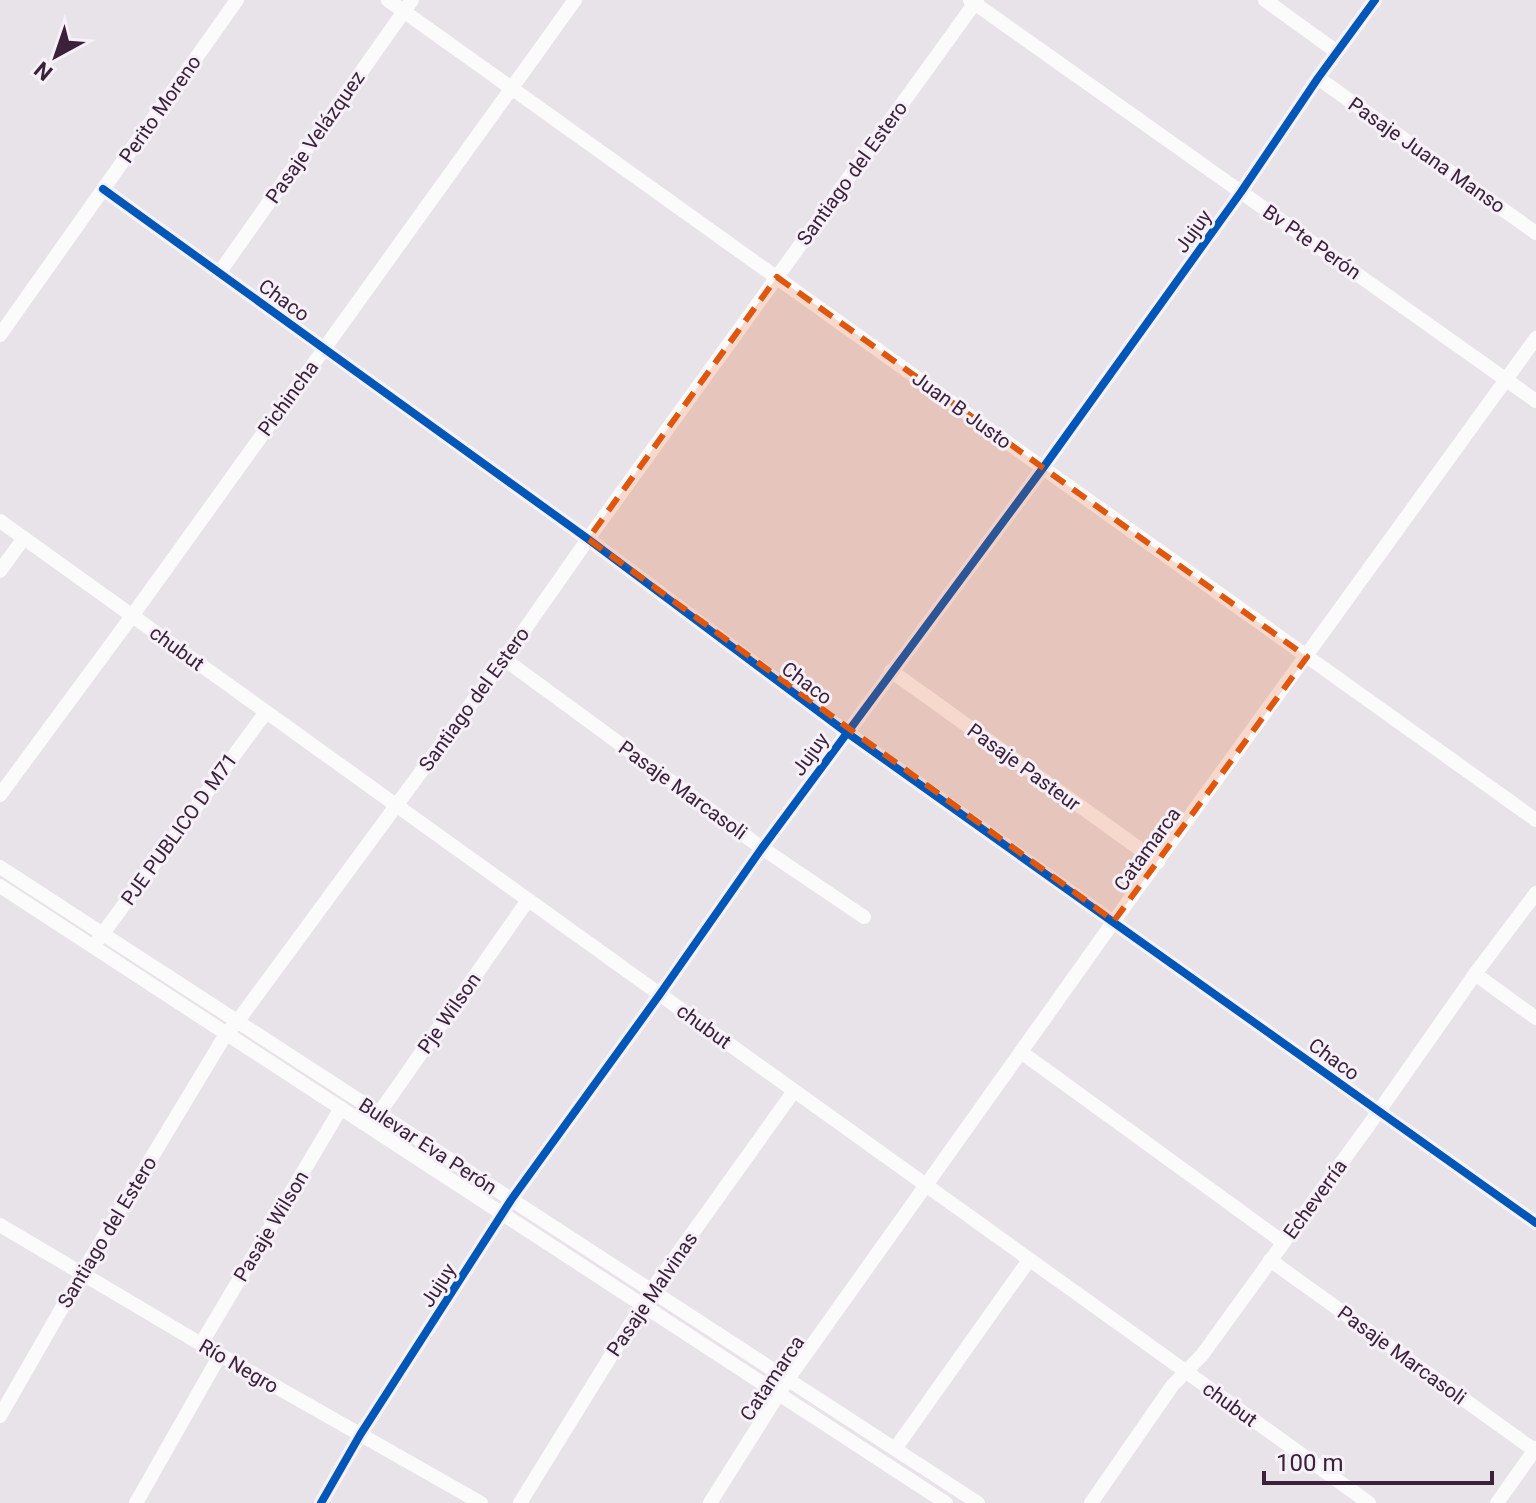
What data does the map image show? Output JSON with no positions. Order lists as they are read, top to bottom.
{
  "streets": {
    "street": [
      "Perito Moreno",
      "Pasaje Velázquez",
      "Pasaje Juana Manso",
      "Santiago del Estero",
      "Jujuy",
      "Bv Pte Perón",
      "Chaco",
      "Pichincha",
      "Juan B Justo",
      "chubut",
      "Pasaje Pasteur",
      "Pasaje Marcasoli",
      "PJE PUBLICO D M71",
      "Catamarca",
      "Pje Wilson",
      "Bulevar Eva Perón",
      "Echeverría",
      "Pasaje Wilson",
      "Pasaje Malvinas",
      "Río Negro"
    ]
  },
  "crossings": [
    ["Perito Moreno", "Chaco"],
    ["Pasaje Velázquez", "Chaco"],
    ["Pasaje Velázquez", "Juan B Justo"],
    ["Pasaje Juana Manso", "Jujuy"],
    ["Santiago del Estero", "Bv Pte Perón"],
    ["Santiago del Estero", "Chaco"],
    ["Santiago del Estero", "Juan B Justo"],
    ["Santiago del Estero", "chubut"],
    ["Santiago del Estero", "Pasaje Marcasoli"],
    ["Santiago del Estero", "Bulevar Eva Perón"],
    ["Santiago del Estero", "Río Negro"],
    ["Jujuy", "Bv Pte Perón"],
    ["Jujuy", "Chaco"],
    ["Jujuy", "Juan B Justo"],
    ["Jujuy", "chubut"],
    ["Jujuy", "Pasaje Pasteur"],
    ["Jujuy", "Pasaje Marcasoli"],
    ["Jujuy", "Bulevar Eva Perón"],
    ["Jujuy", "Río Negro"],
    ["Bv Pte Perón", "Catamarca"],
    ["Chaco", "Pichincha"],
    ["Chaco", "Catamarca"],
    ["Chaco", "Echeverría"],
    ["Pichincha", "Juan B Justo"],
    ["Pichincha", "chubut"],
    ["Juan B Justo", "Catamarca"],
    ["chubut", "PJE PUBLICO D M71"],
    ["chubut", "Catamarca"],
    ["chubut", "Pje Wilson"],
    ["chubut", "Echeverría"],
    ["chubut", "Pasaje Malvinas"],
    ["Pasaje Pasteur", "Catamarca"],
    ["Pasaje Marcasoli", "Echeverría"],
    ["PJE PUBLICO D M71", "Bulevar Eva Perón"],
    ["Catamarca", "Bulevar Eva Perón"],
    ["Pje Wilson", "Bulevar Eva Perón"],
    ["Bulevar Eva Perón", "Pasaje Wilson"],
    ["Bulevar Eva Perón", "Pasaje Malvinas"],
    ["Pasaje Wilson", "Río Negro"]
  ],
  "scale_bar": "100 m",
  "north": "bottom left"
}
